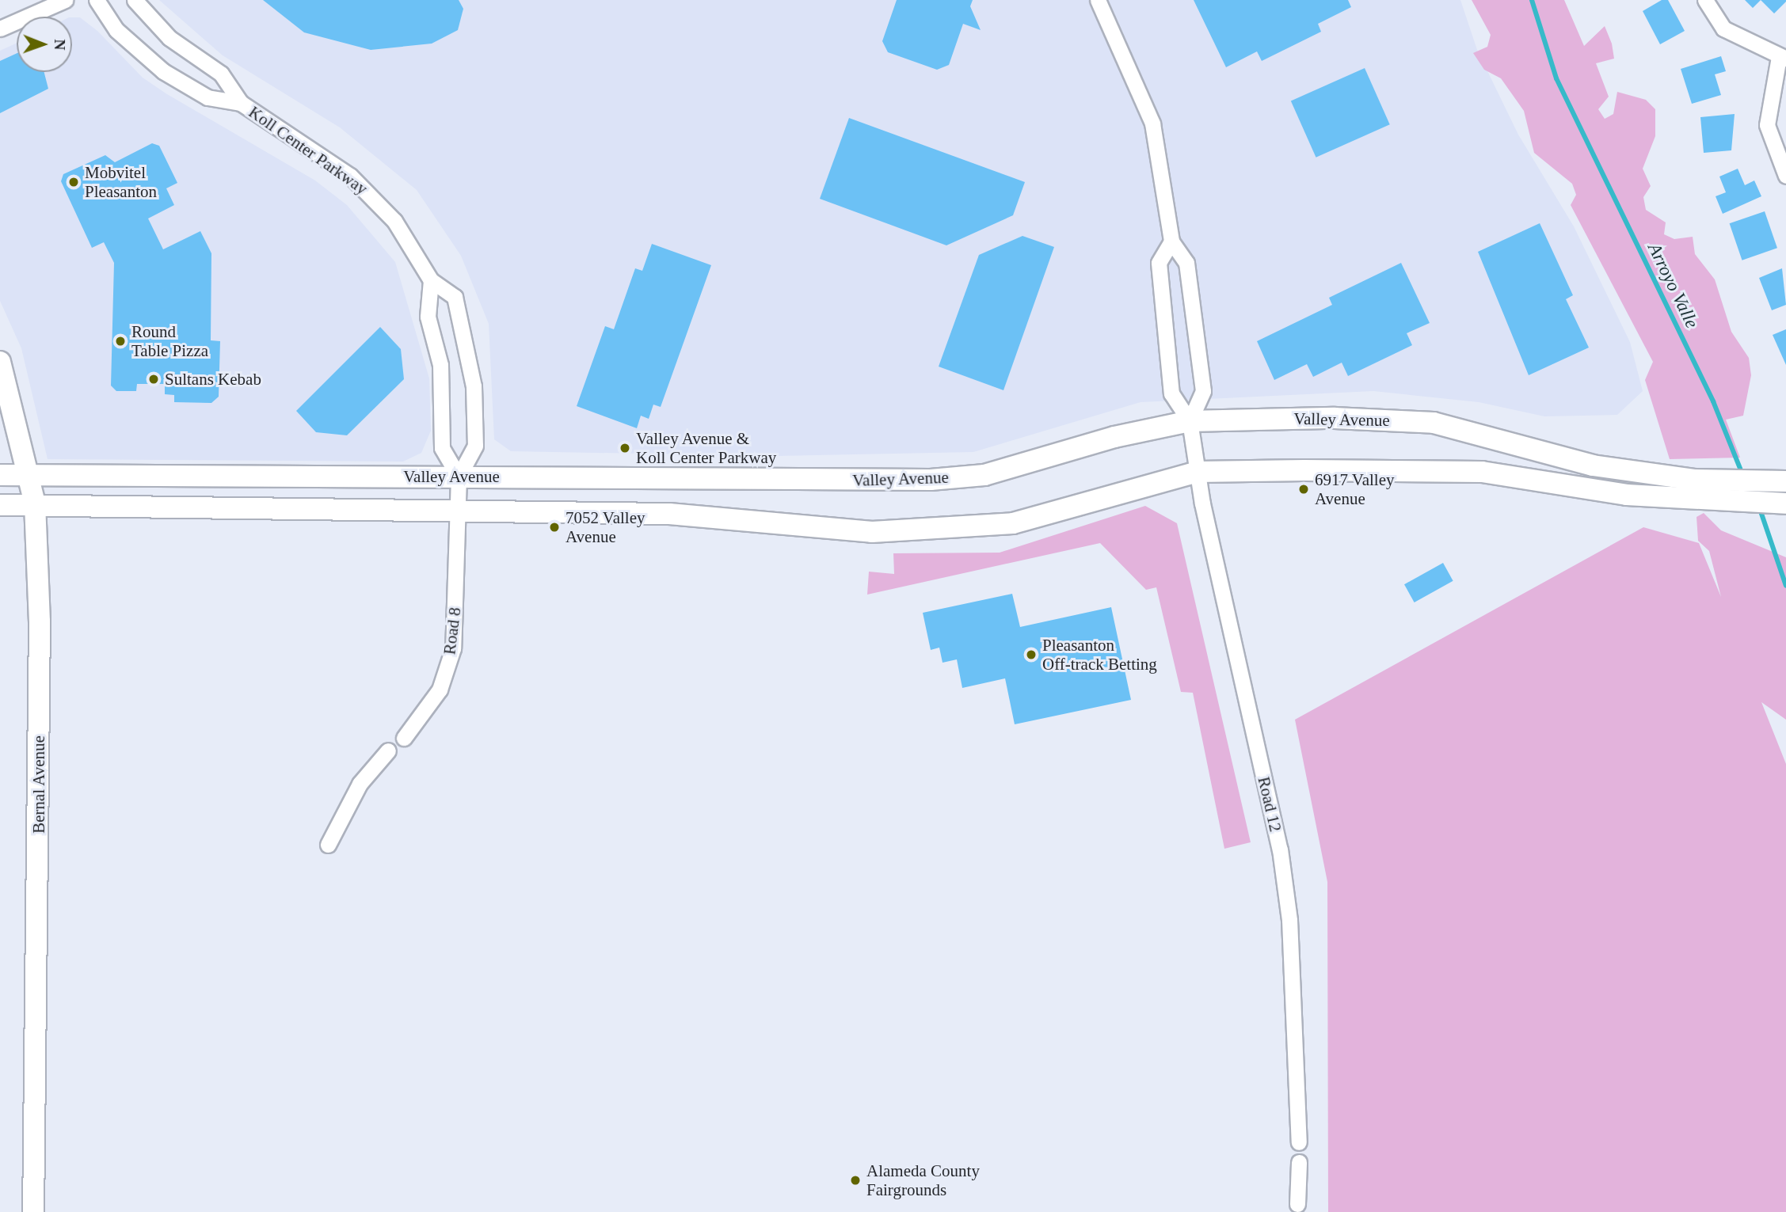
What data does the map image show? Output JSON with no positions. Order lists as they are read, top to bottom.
{
  "streets": {
    "main road": ["Valley Avenue", "Bernal Avenue"],
    "street": ["Koll Center Parkway", "Road 8", "Road 12"]
  },
  "crossings": [
    ["Koll Center Parkway", "Valley Avenue"],
    ["Koll Center Parkway", "Road 8"],
    ["Valley Avenue", "Road 8"],
    ["Valley Avenue", "Bernal Avenue"],
    ["Valley Avenue", "Road 12"]
  ],
  "water": ["Arroyo Valle"],
  "places": [
    "Mobvitel Pleasanton",
    "Round Table Pizza",
    "Sultans Kebab",
    "Valley Avenue & Koll Center Parkway",
    "6917 Valley Avenue",
    "7052 Valley Avenue",
    "Pleasanton Off-track Betting",
    "Alameda County Fairgrounds"
  ],
  "north": "right"
}
